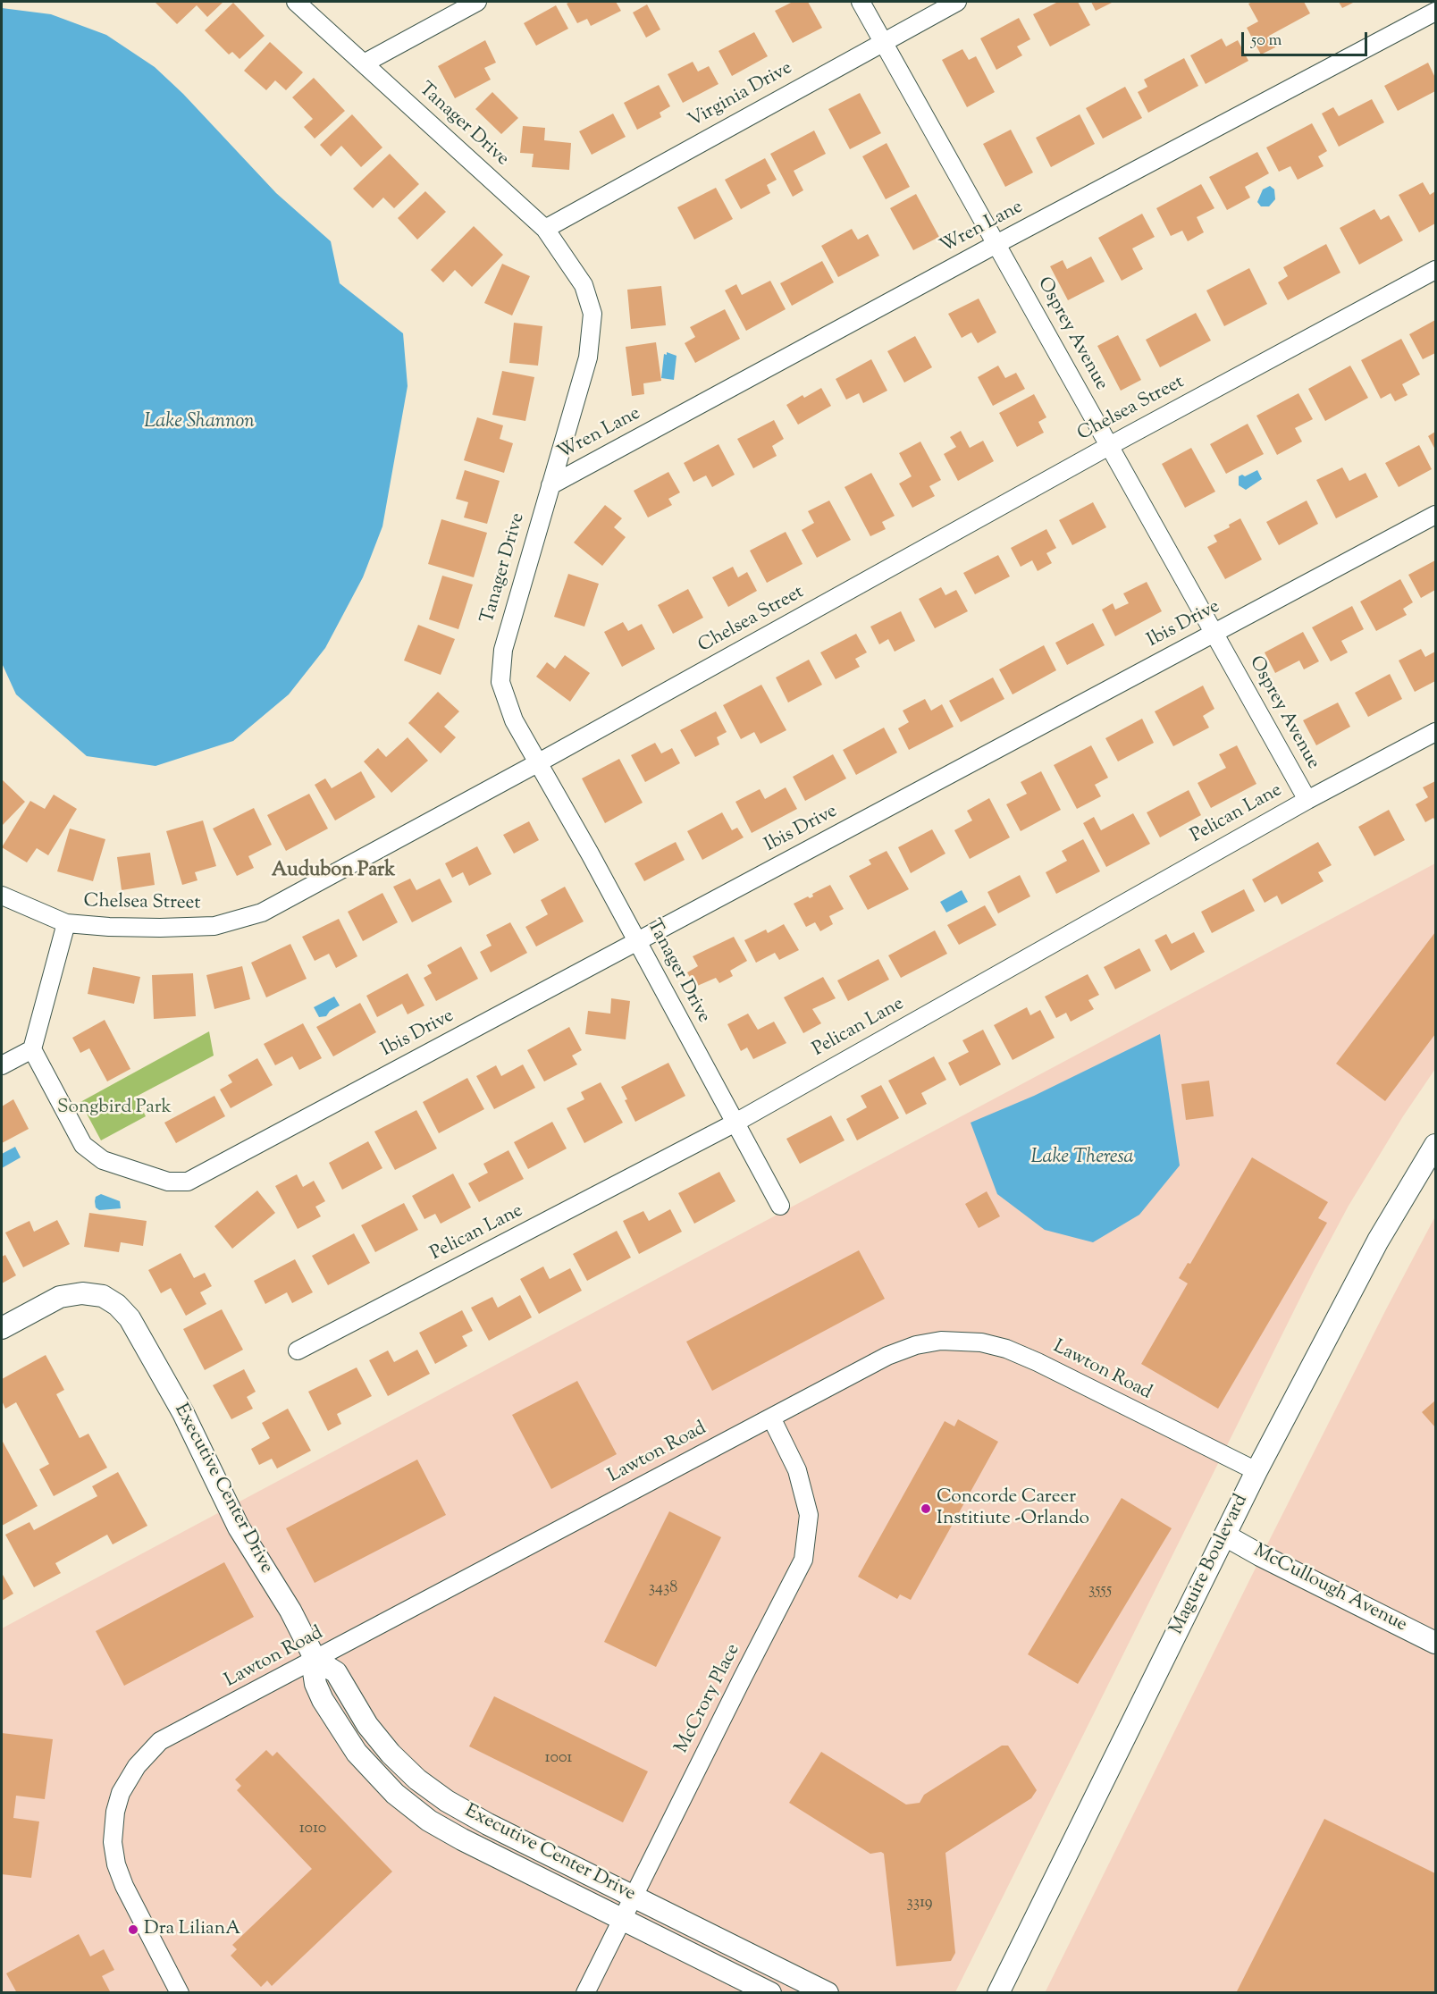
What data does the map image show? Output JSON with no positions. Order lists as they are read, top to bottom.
{
  "streets": {
    "street": [
      "Virginia Drive",
      "Tanager Drive",
      "Wren Lane",
      "Osprey Avenue",
      "Chelsea Street",
      "Ibis Drive",
      "Pelican Lane",
      "Lawton Road",
      "Executive Center Drive",
      "Maguire Boulevard",
      "McCullough Avenue",
      "McCrory Place"
    ]
  },
  "crossings": [
    ["Virginia Drive", "Tanager Drive"],
    ["Virginia Drive", "Osprey Avenue"],
    ["Tanager Drive", "Wren Lane"],
    ["Tanager Drive", "Chelsea Street"],
    ["Tanager Drive", "Ibis Drive"],
    ["Tanager Drive", "Pelican Lane"],
    ["Wren Lane", "Osprey Avenue"],
    ["Osprey Avenue", "Chelsea Street"],
    ["Osprey Avenue", "Ibis Drive"],
    ["Osprey Avenue", "Pelican Lane"],
    ["Lawton Road", "Executive Center Drive"],
    ["Lawton Road", "Maguire Boulevard"],
    ["Lawton Road", "McCrory Place"],
    ["Executive Center Drive", "McCrory Place"],
    ["Maguire Boulevard", "McCullough Avenue"]
  ],
  "districts": ["Audubon Park"],
  "water": ["Lake Shannon", "Lake Theresa"],
  "parks": ["Songbird Park"],
  "places": ["Concorde Career Institiute -Orlando", "Dra LilianA"],
  "house_numbers": [
    "3438",
    "3555",
    "1001",
    "1010",
    "3319"
  ],
  "scale_bar": "50 m"
}
